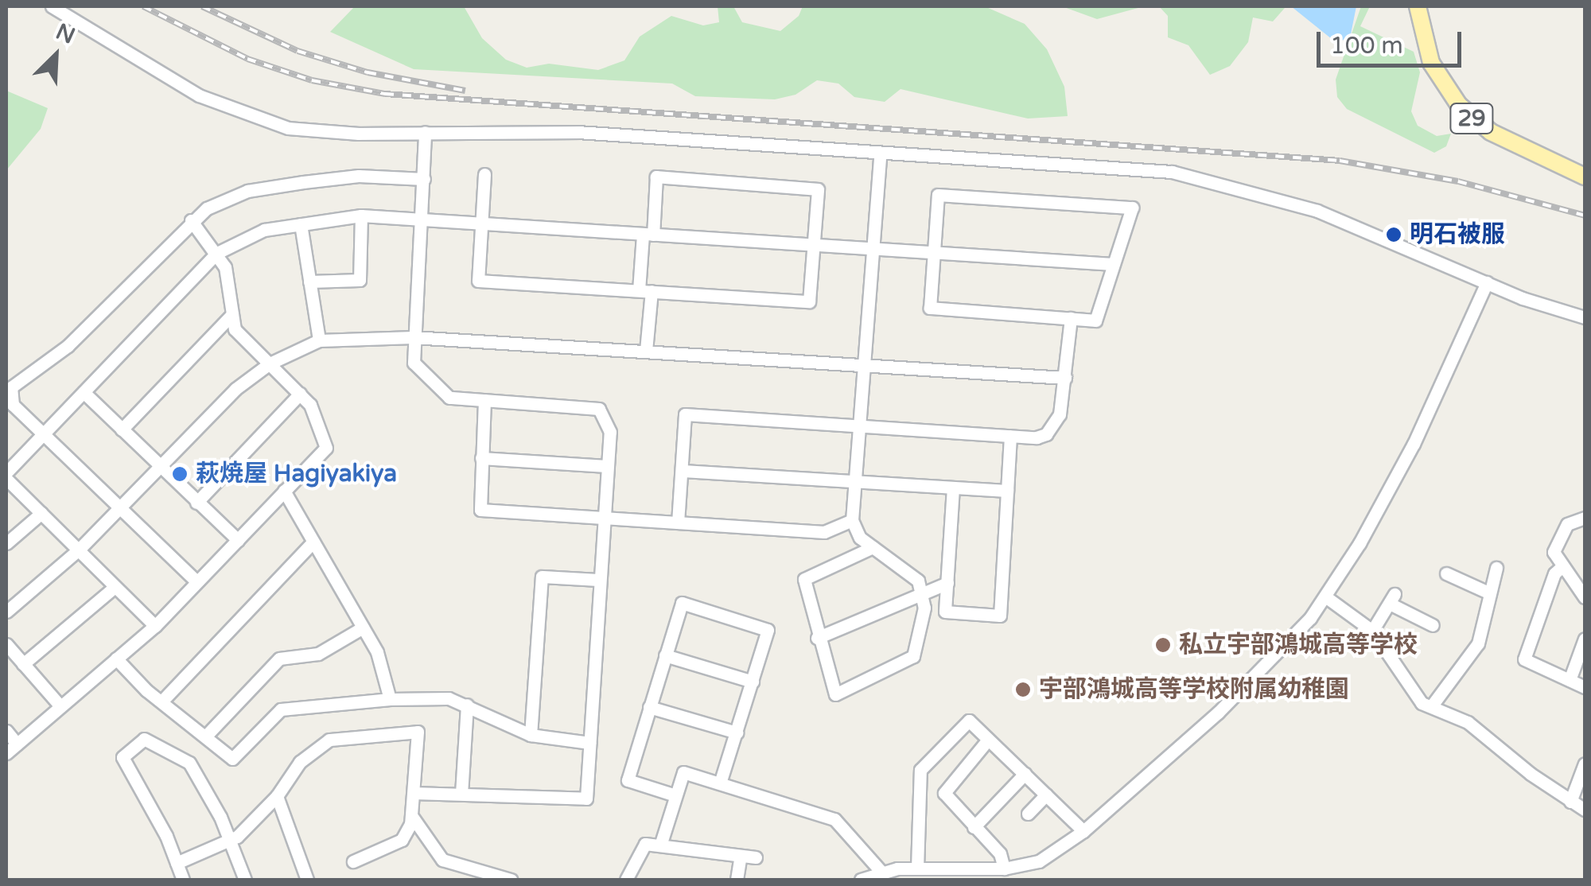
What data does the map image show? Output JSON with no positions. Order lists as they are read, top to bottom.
{
  "streets": {
    "main road": ["29"]
  },
  "places": [
    "明石被服",
    "萩焼屋 Hagiyakiya",
    "私立宇部鴻城高等学校",
    "宇部鴻城高等学校附属幼稚園"
  ],
  "scale_bar": "100 m",
  "north": "top right"
}
